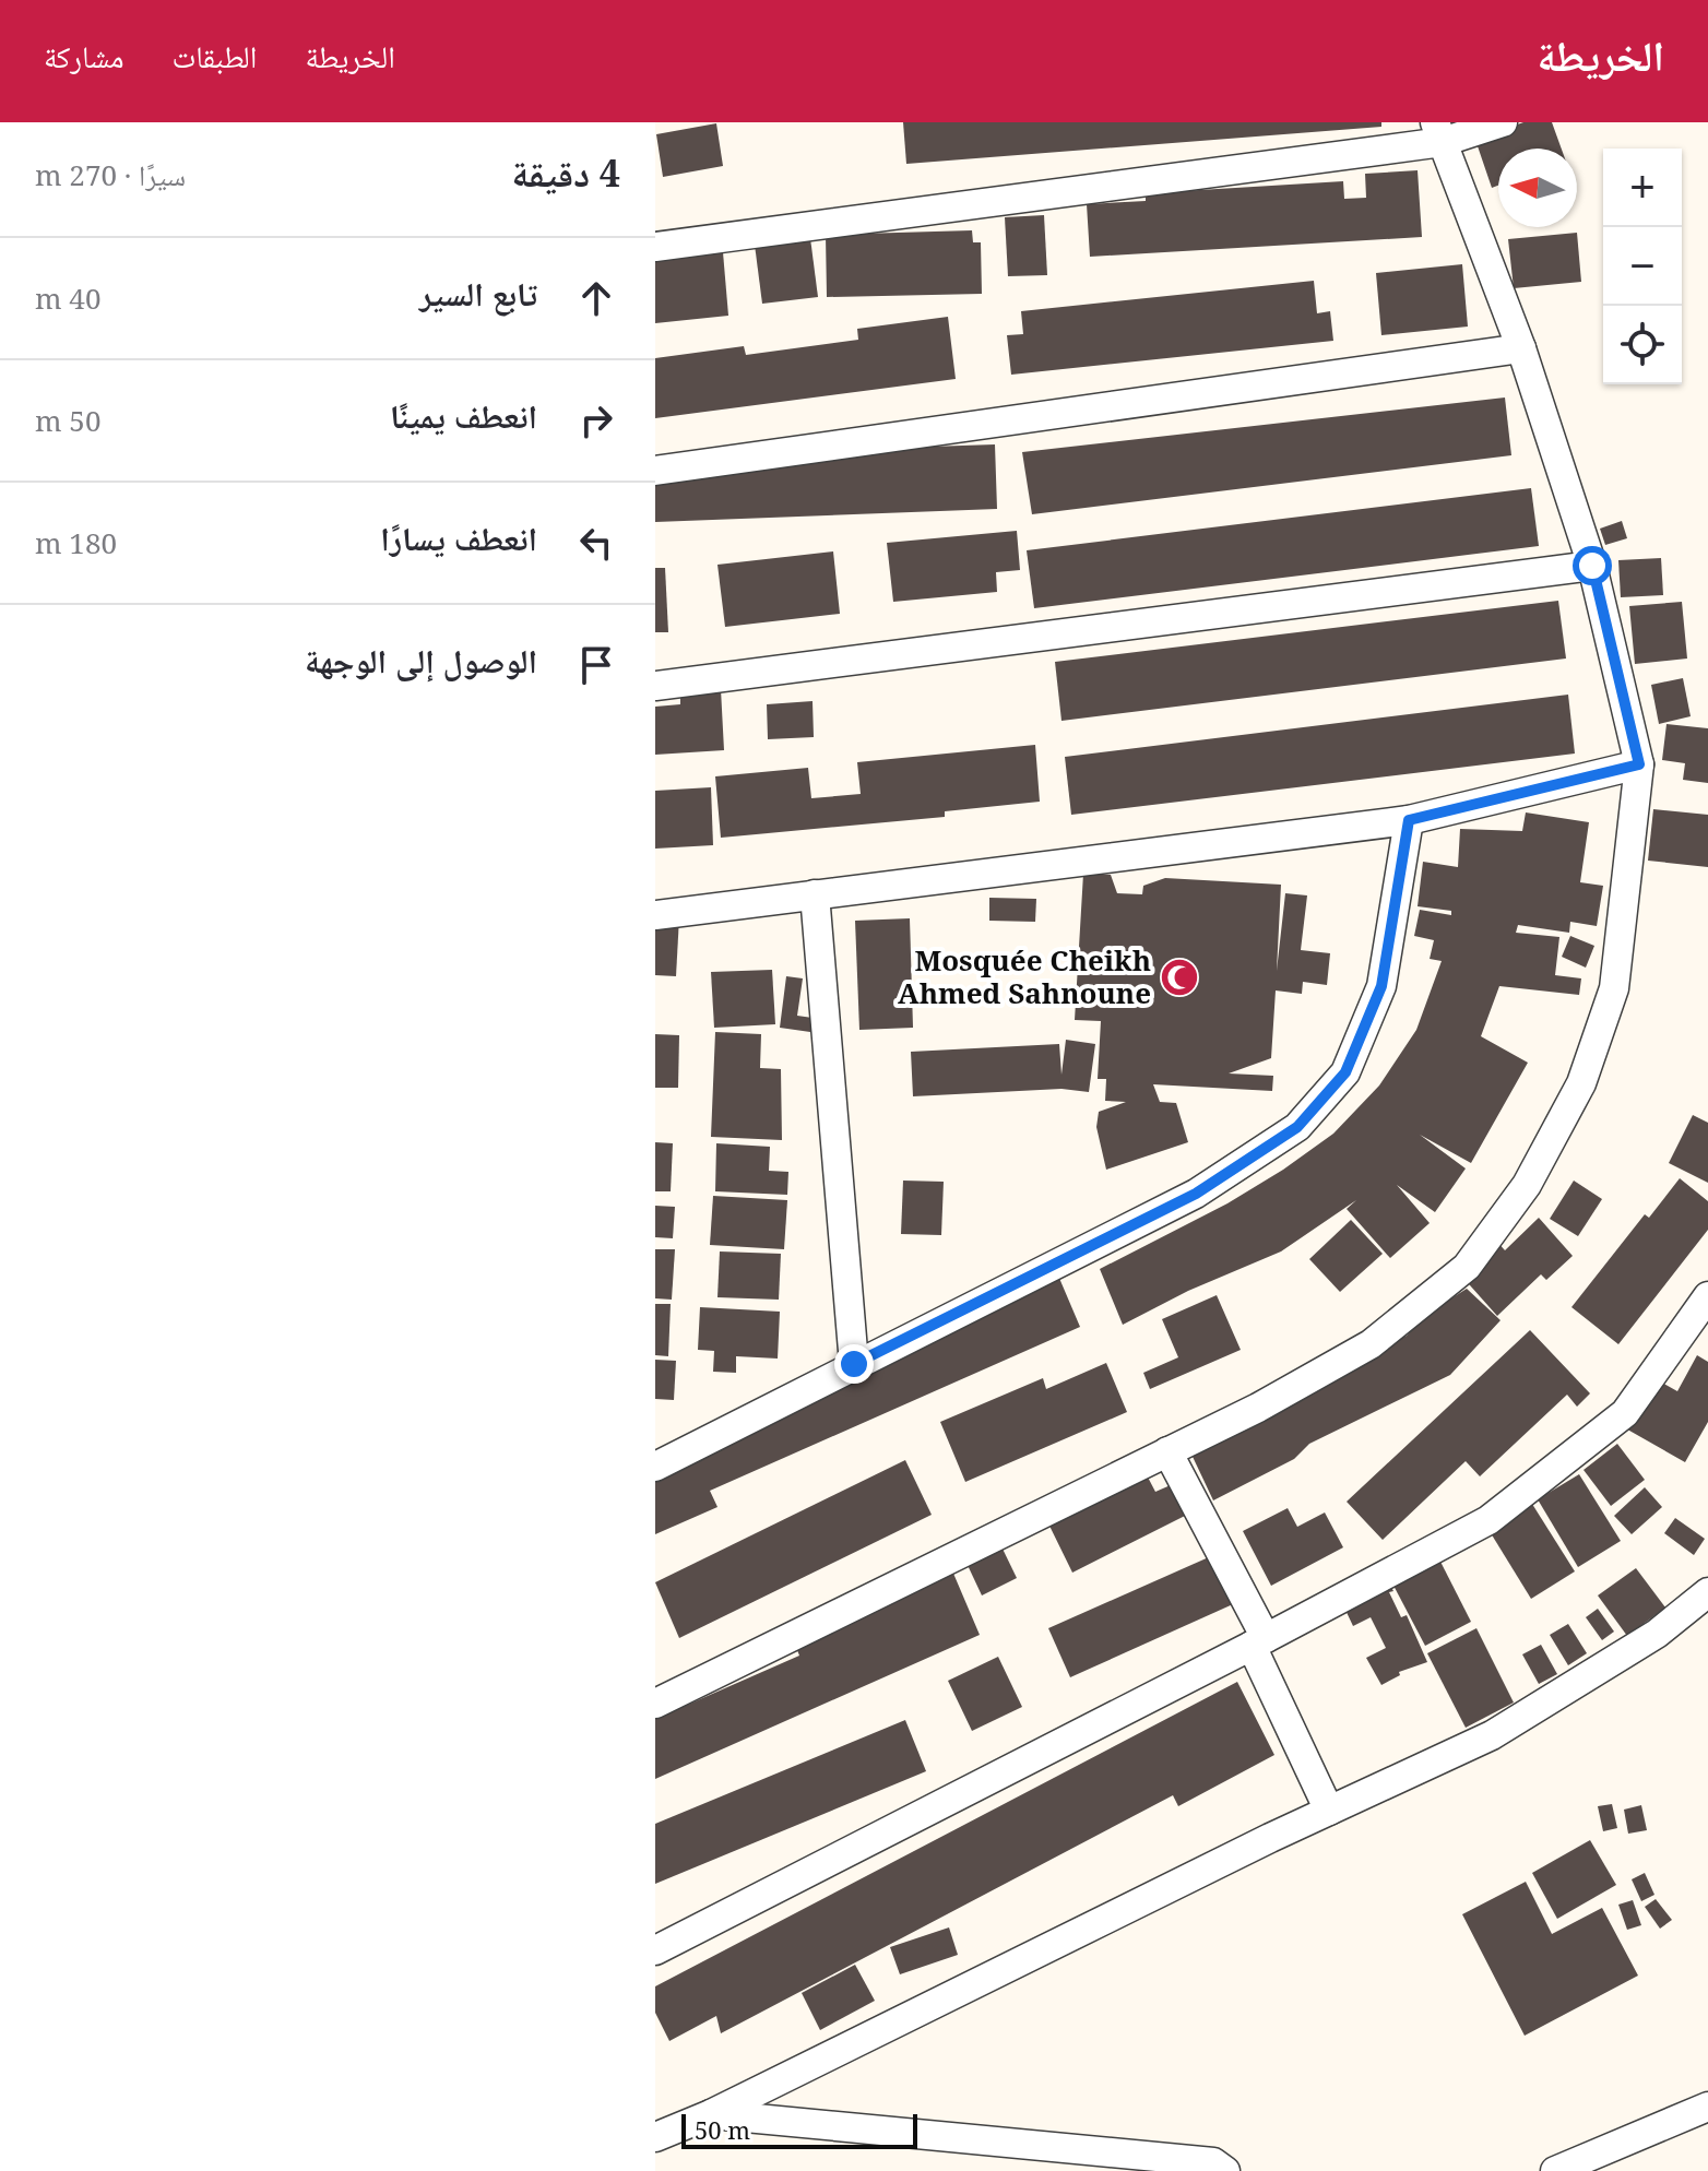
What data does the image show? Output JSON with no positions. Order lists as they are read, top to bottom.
{
  "places": {
    "mosque": ["Mosquée Cheikh Ahmed Sahnoune"]
  },
  "scale_bar": "50 m",
  "north": "left",
  "page": {
    "header": "الخريطة",
    "nav": ["الخريطة", "الطبقات", "مشاركة"],
    "heading": ["4 دقيقة", "سيرًا · 270 m"],
    "map_buttons": ["+", "−"],
    "list": [
      ["تابع السير", "40 m"],
      ["انعطف يمينًا", "50 m"],
      ["انعطف يسارًا", "180 m"],
      "الوصول إلى الوجهة"
    ],
    "scale": "50 m"
  }
}
